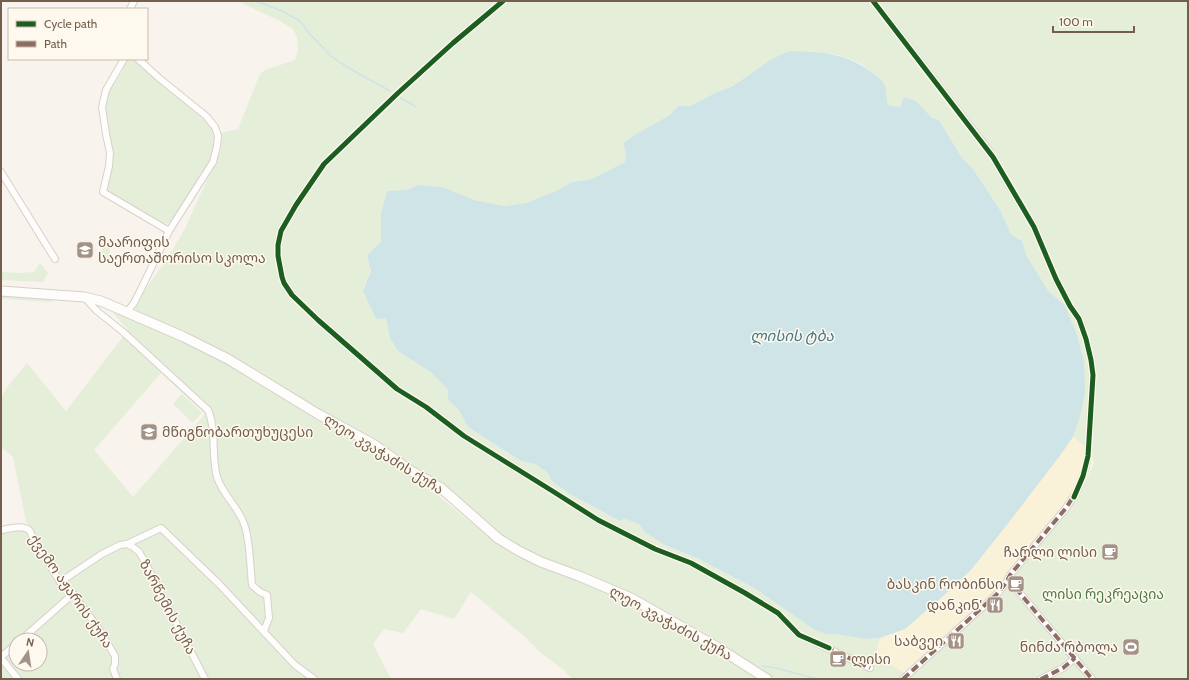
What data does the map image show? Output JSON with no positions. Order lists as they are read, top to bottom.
{
  "streets": {
    "main road": ["ლეო კვაჭაძის ქუჩა"],
    "street": ["ქვემო აჟარის ქუჩა", "ზარწემის ქუჩა"]
  },
  "water": ["ლისის ტბა"],
  "parks": ["ლისი რეკრეაცია"],
  "places": {
    "school or university": ["მაარიფის საერთაშორისო სკოლა", "მწიგნობართუხუცესი"],
    "cafe": ["ჩარლი ლისი", "ბასკინ რობინსი", "ლისი"],
    "restaurant": ["დანკინ'", "საბვეი"],
    "sports": ["ნინძა რბოლა"]
  },
  "legend": ["Cycle path", "Path"],
  "scale_bar": "100 m",
  "north": "top"
}
